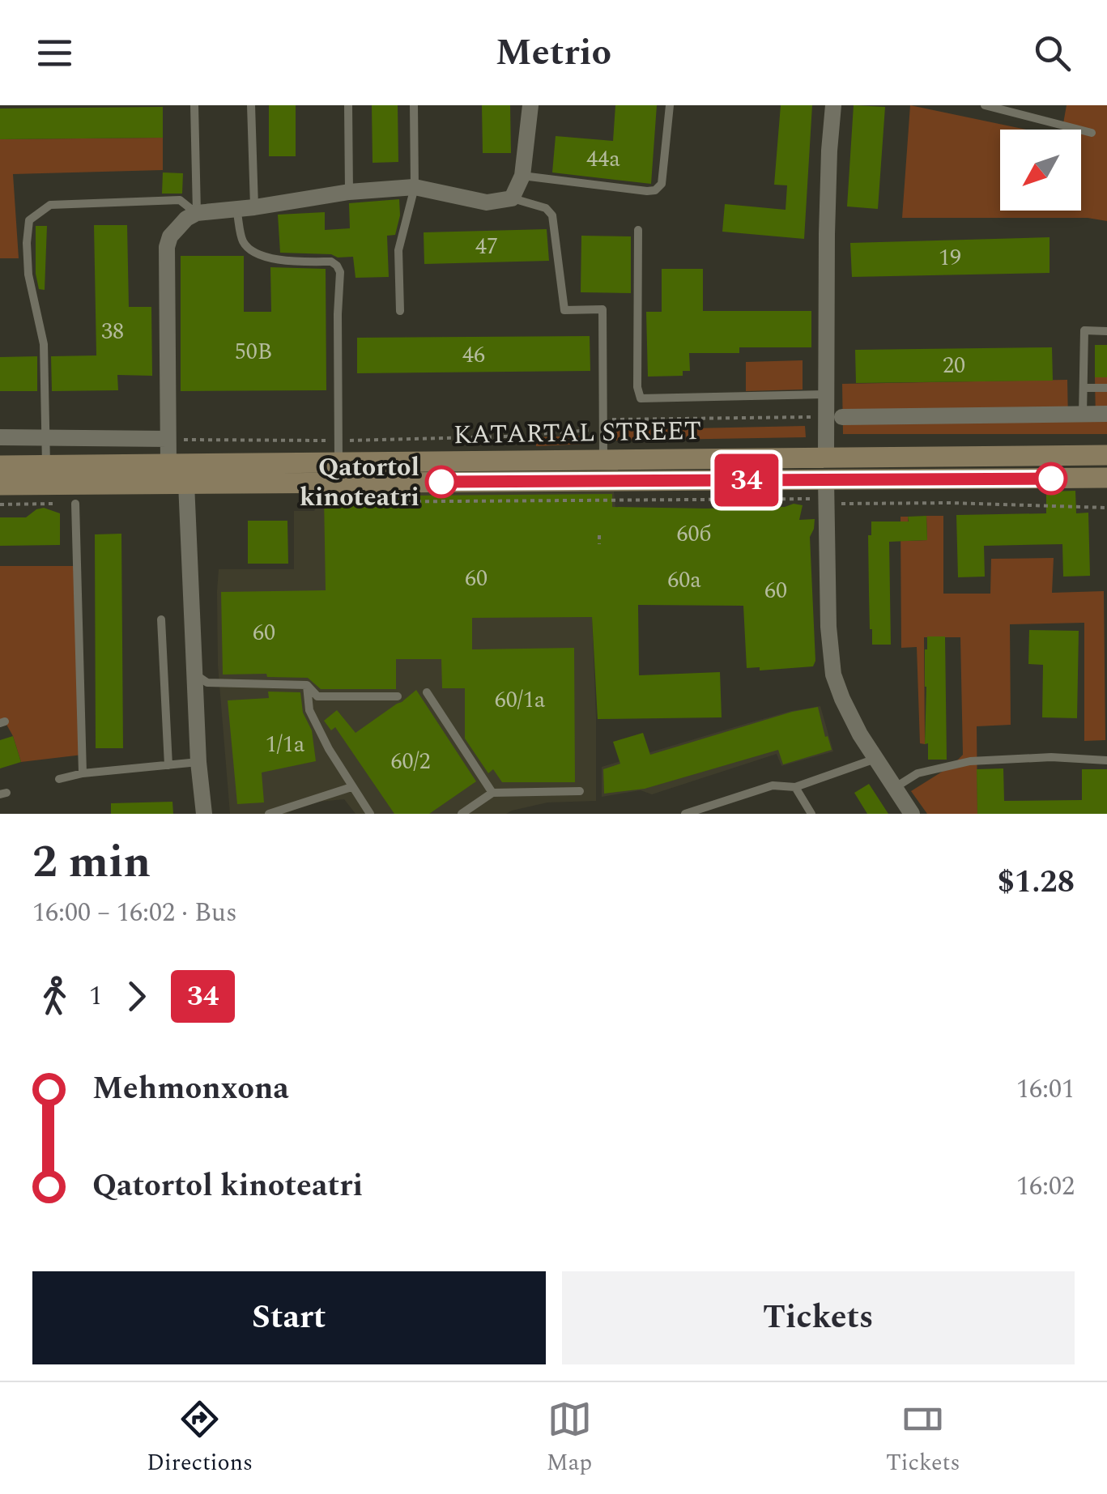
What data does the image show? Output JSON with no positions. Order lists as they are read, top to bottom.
{
  "streets": {
    "main road": ["KATARTAL STREET"]
  },
  "places": ["Qatortol kinoteatri"],
  "lines": ["bus line 34"],
  "house_numbers": [
    "44a",
    "47",
    "19",
    "38",
    "50В",
    "46",
    "20",
    "60б",
    "60",
    "60a",
    "60",
    "60",
    "60/1a",
    "1/1a",
    "60/2"
  ],
  "north": "bottom left",
  "page": {
    "header": "Metrio",
    "on_map": "34",
    "heading": ["2 min", "16:00 – 16:02 · Bus", "$1.28"],
    "legs": ["1", "34"],
    "list": [
      {
        "name": "Mehmonxona",
        "value": "16:01"
      },
      {
        "name": "Qatortol kinoteatri",
        "value": "16:02"
      }
    ],
    "buttons": ["Start", "Tickets"],
    "tabs": ["Directions", "Map", "Tickets"]
  }
}
